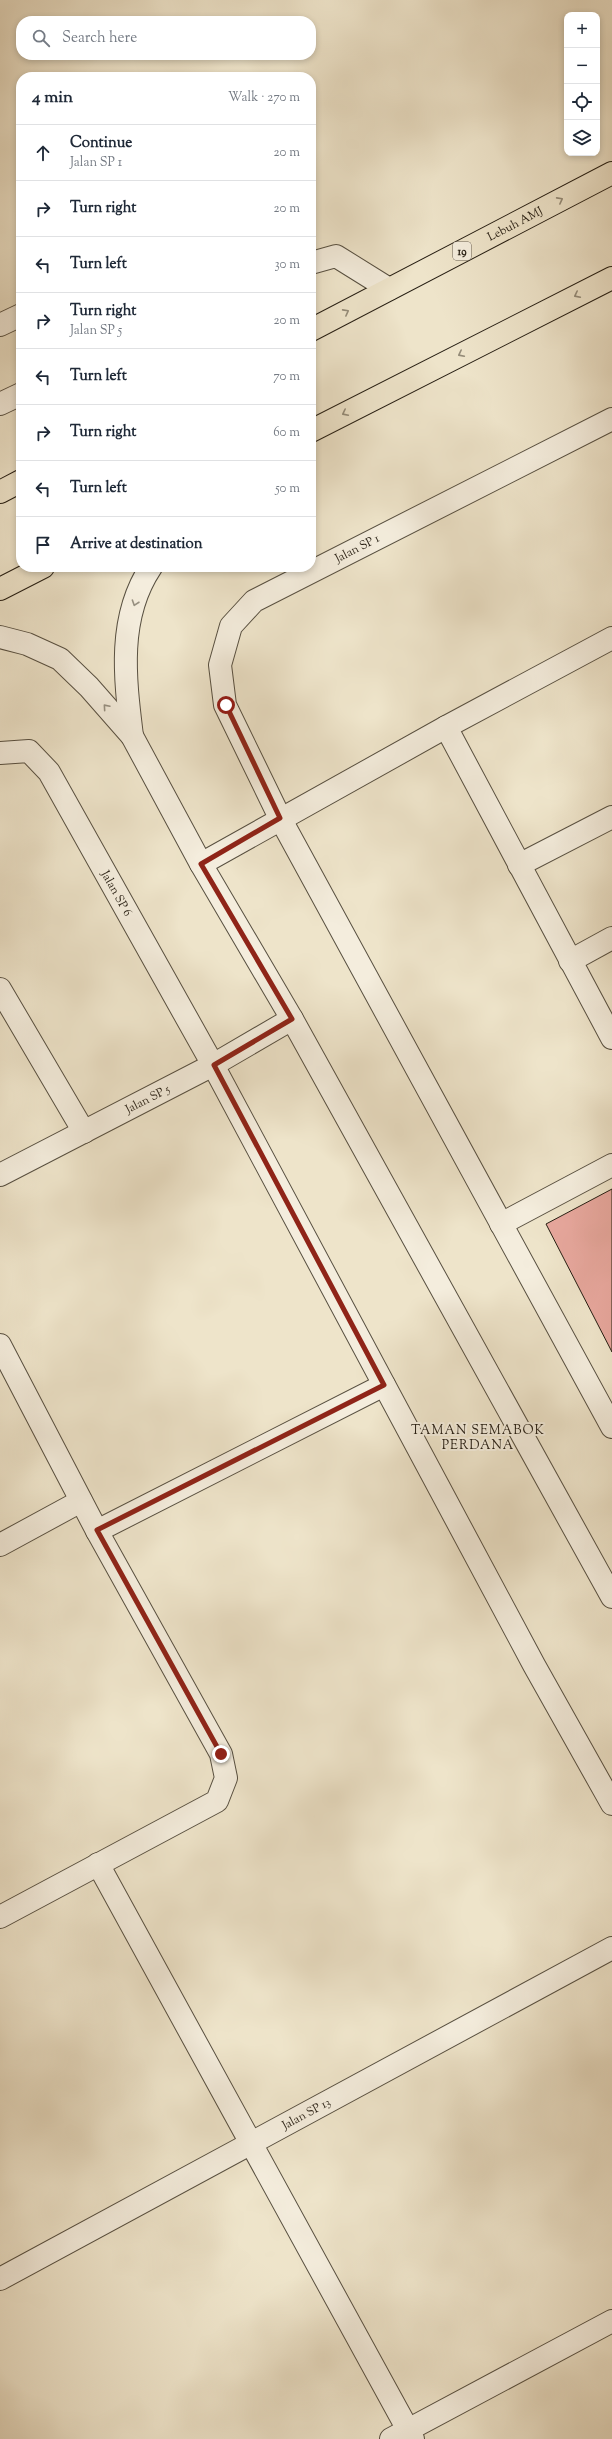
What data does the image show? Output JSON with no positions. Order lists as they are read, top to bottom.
{
  "streets": {
    "highway": ["Lebuh AMJ", "19"],
    "street": [
      "Jalan SP 1",
      "Jalan SP 6",
      "Jalan SP 5",
      "Jalan SP 13"
    ]
  },
  "crossings": [
    ["Jalan SP 6", "Jalan SP 5"]
  ],
  "districts": ["TAMAN SEMABOK PERDANA"],
  "page": {
    "map_buttons": ["+", "−"],
    "search": "Search here",
    "heading": ["4 min", "Walk · 270 m"],
    "list": [
      ["Continue", "Jalan SP 1", "20 m"],
      ["Turn right", "20 m"],
      ["Turn left", "30 m"],
      ["Turn right", "Jalan SP 5", "20 m"],
      ["Turn left", "70 m"],
      ["Turn right", "60 m"],
      ["Turn left", "50 m"],
      "Arrive at destination"
    ]
  }
}
